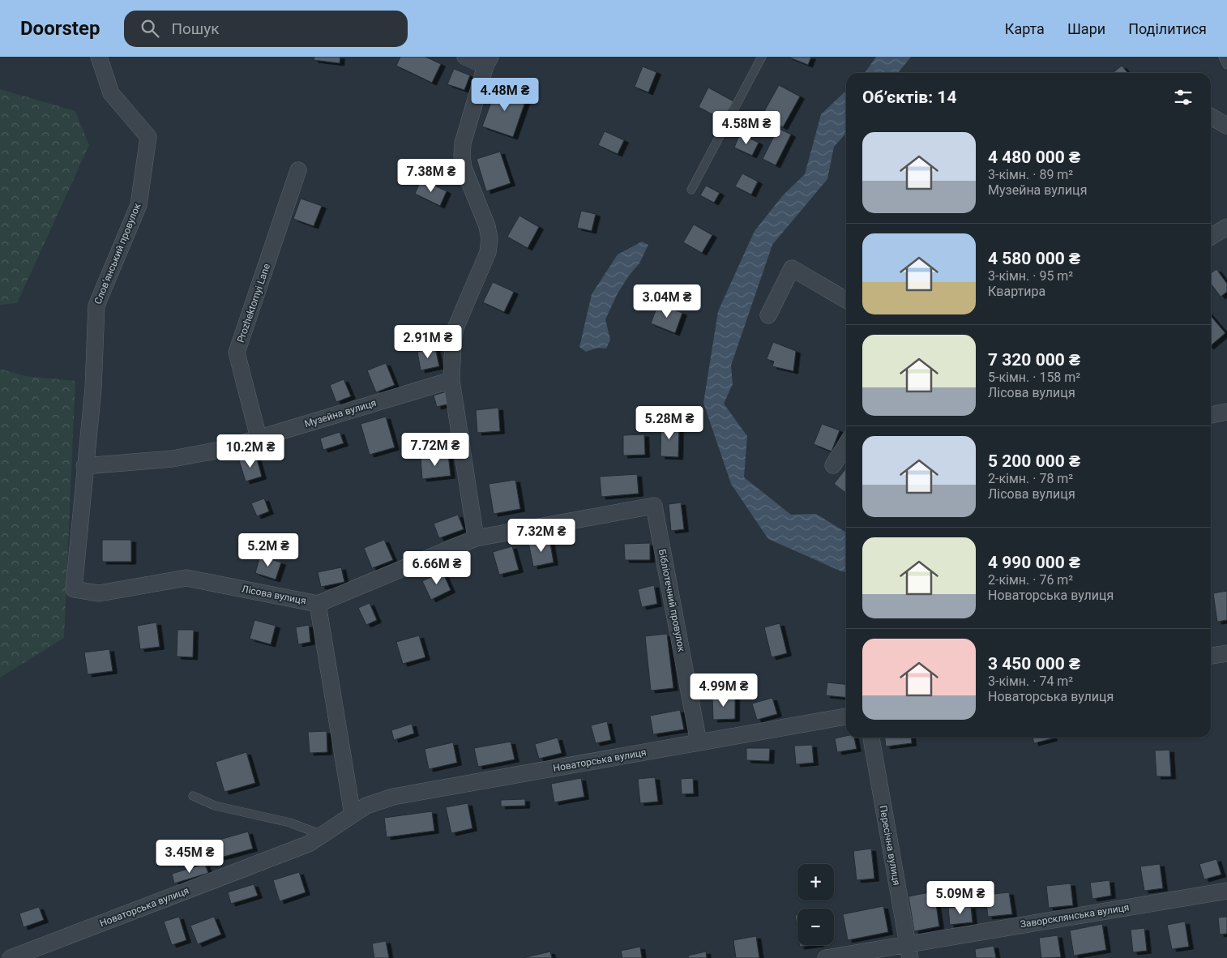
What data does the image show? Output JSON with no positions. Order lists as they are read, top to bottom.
{
  "streets": {
    "street": [
      "Словʼянський провулок",
      "Prozhektornyi Lane",
      "Музейна вулиця",
      "Лісова вулиця",
      "Бібліотечний провулок",
      "Новаторська вулиця",
      "Пересічна вулиця",
      "Заворсклянська вулиця"
    ]
  },
  "crossings": [
    ["Словʼянський провулок", "Музейна вулиця"],
    ["Словʼянський провулок", "Лісова вулиця"],
    ["Prozhektornyi Lane", "Музейна вулиця"],
    ["Лісова вулиця", "Бібліотечний провулок"],
    ["Бібліотечний провулок", "Новаторська вулиця"],
    ["Пересічна вулиця", "Заворсклянська вулиця"]
  ],
  "page": {
    "header": "Doorstep",
    "search": "Пошук",
    "nav": ["Карта", "Шари", "Поділитися"],
    "heading": "Об’єктів: 14",
    "price": [
      "4.48M ₴",
      "4.58M ₴",
      "7.38M ₴",
      "3.04M ₴",
      "2.91M ₴",
      "5.28M ₴",
      "7.72M ₴",
      "10.2M ₴",
      "7.32M ₴",
      "5.2M ₴",
      "6.66M ₴",
      "4.99M ₴",
      "3.45M ₴",
      "5.09M ₴"
    ],
    "list": [
      {
        "name": "4 480 000 ₴",
        "note": "3-кімн. · 89 m² · Музейна вулиця"
      },
      {
        "name": "4 580 000 ₴",
        "note": "3-кімн. · 95 m² · Квартира"
      },
      {
        "name": "7 320 000 ₴",
        "note": "5-кімн. · 158 m² · Лісова вулиця"
      },
      {
        "name": "5 200 000 ₴",
        "note": "2-кімн. · 78 m² · Лісова вулиця"
      },
      {
        "name": "4 990 000 ₴",
        "note": "2-кімн. · 76 m² · Новаторська вулиця"
      },
      {
        "name": "3 450 000 ₴",
        "note": "3-кімн. · 74 m² · Новаторська вулиця"
      }
    ],
    "map_buttons": ["+", "−"]
  }
}
